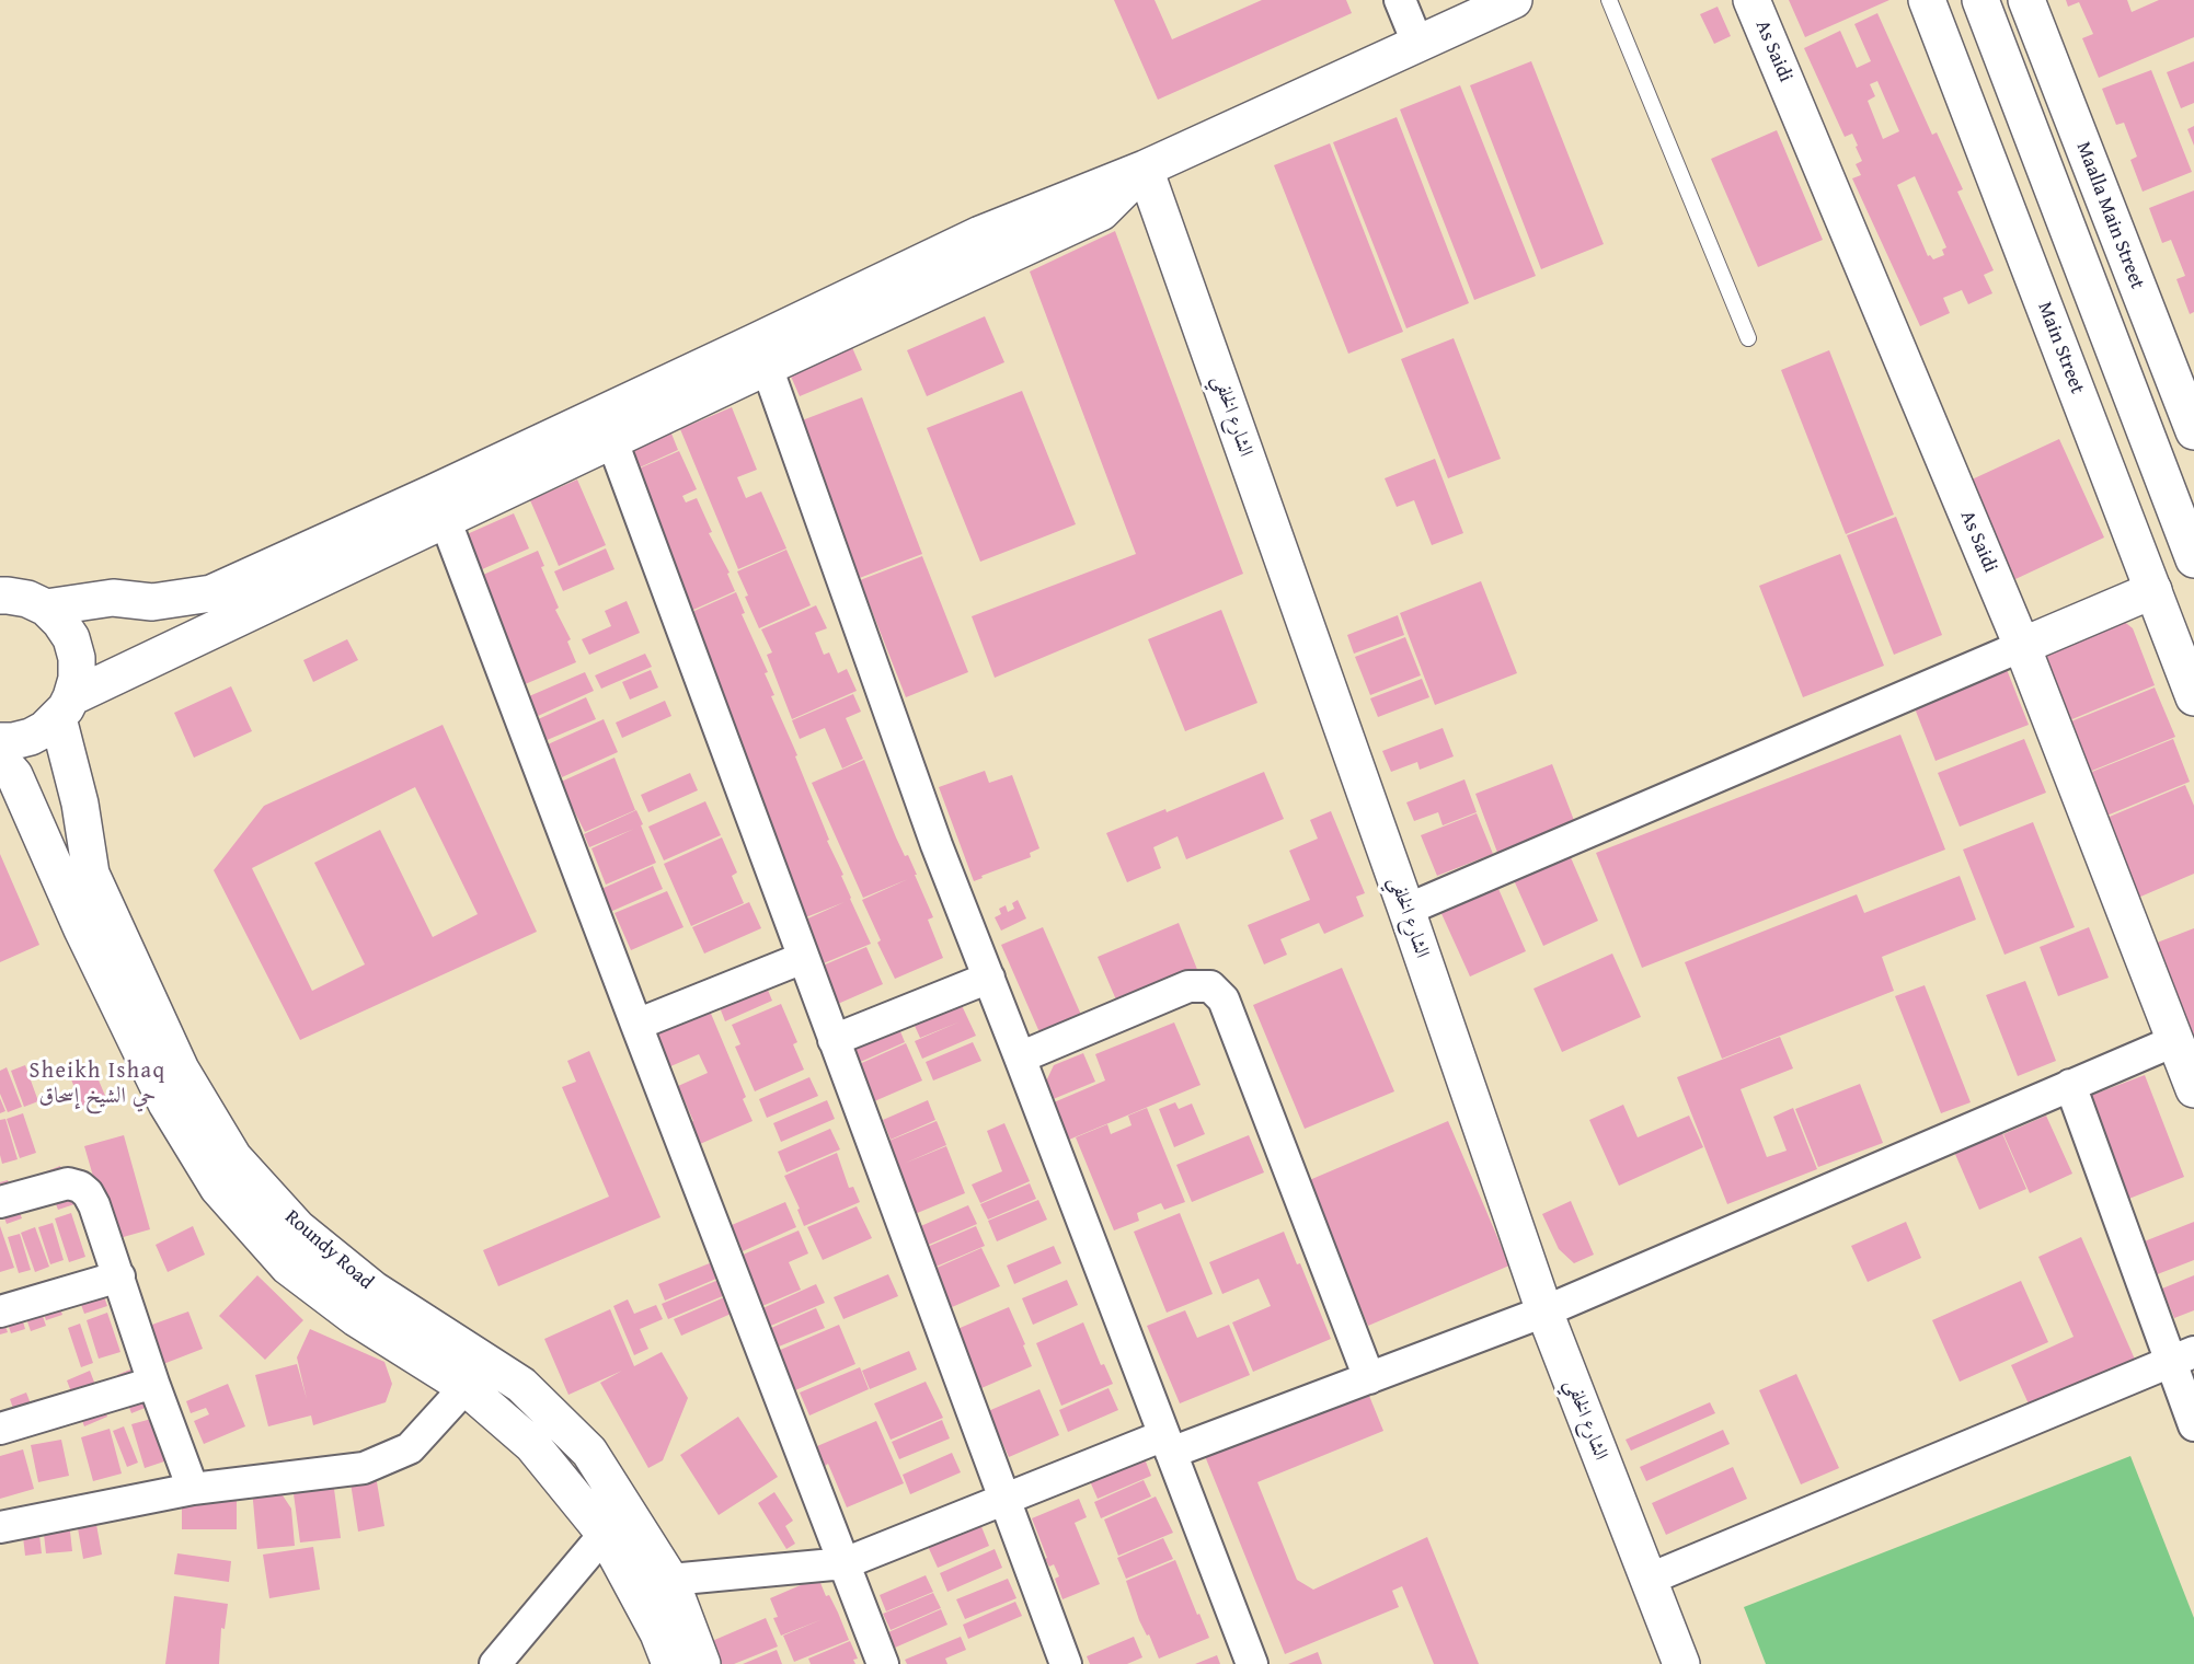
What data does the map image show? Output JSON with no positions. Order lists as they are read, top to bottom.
{
  "streets": {
    "street": [
      "As Saidi",
      "Maalla Main Street",
      "Main Street",
      "الشارع الخلفي",
      "Roundy Road"
    ]
  },
  "districts": ["Sheikh Ishaq حي الشيخ إسحاق"]
}
